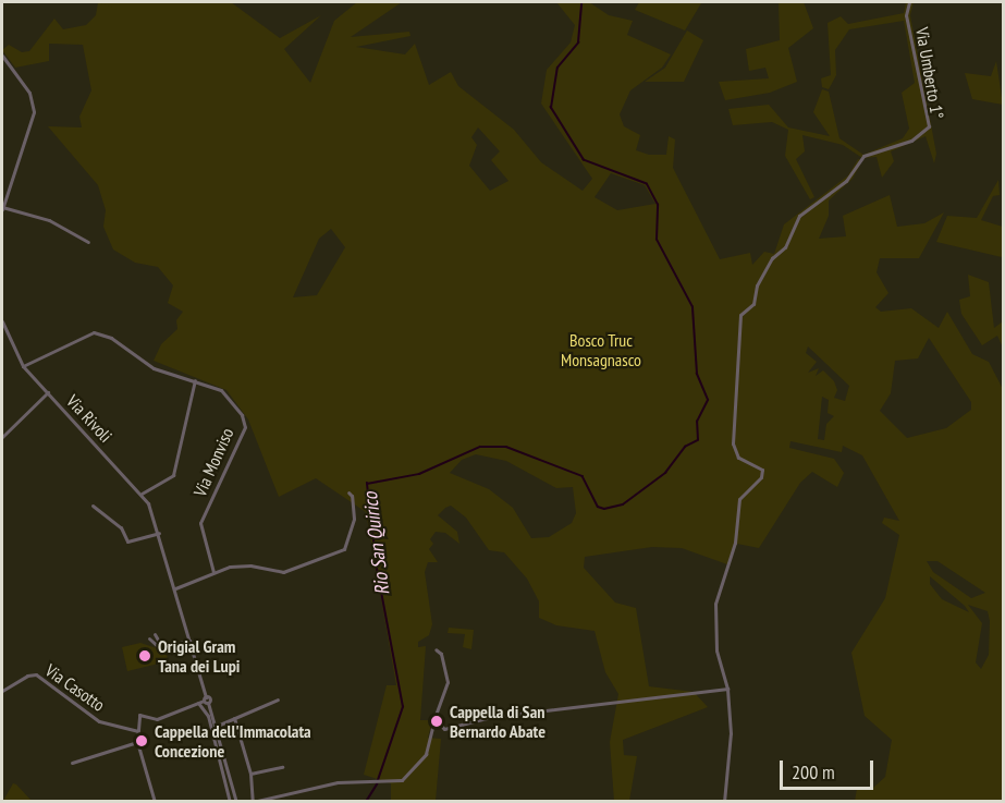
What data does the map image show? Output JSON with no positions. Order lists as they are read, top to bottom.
{
  "streets": {
    "street": [
      "Via Umberto 1°",
      "Via Rivoli",
      "Via Monviso",
      "Via Casotto"
    ]
  },
  "crossings": [
    ["Via Rivoli", "Via Monviso"]
  ],
  "water": ["Rio San Quirico"],
  "parks": ["Bosco Truc Monsagnasco"],
  "places": ["Origial Gram Tana dei Lupi", "Cappella di San Bernardo Abate", "Cappella dell'Immacolata Concezione"],
  "scale_bar": "200 m"
}
